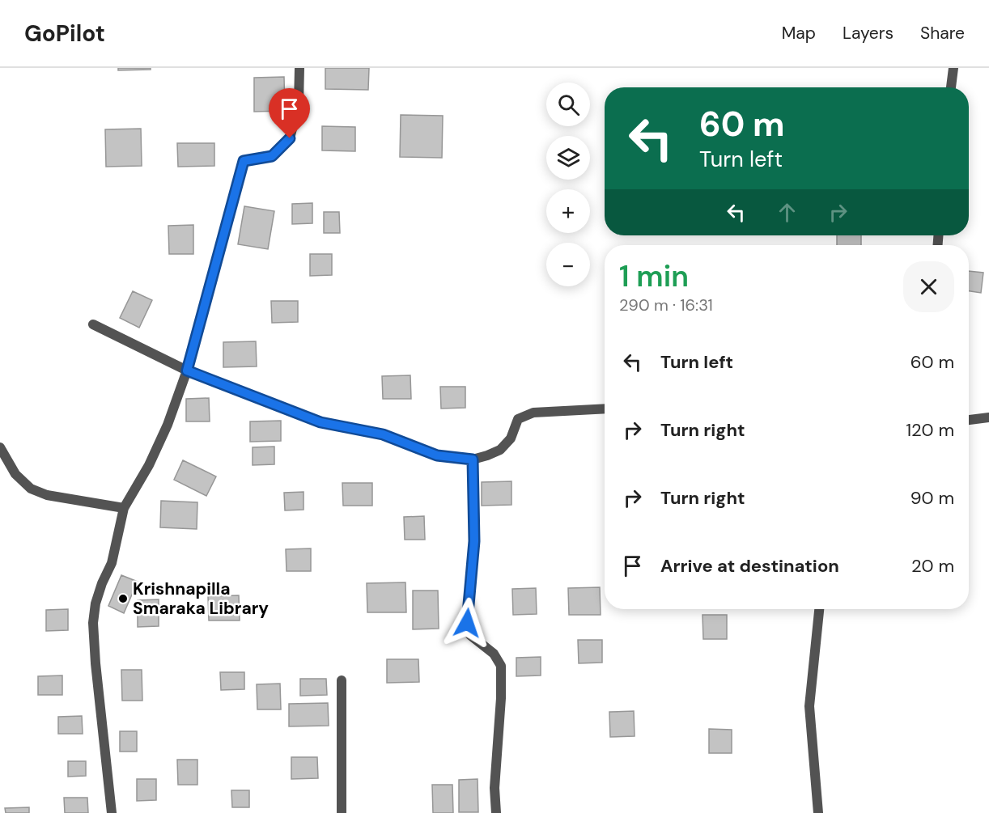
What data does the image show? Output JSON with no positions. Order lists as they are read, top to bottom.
{
  "places": ["Krishnapilla Smaraka Library"],
  "page": {
    "header": "GoPilot",
    "nav": ["Map", "Layers", "Share"],
    "map_buttons": ["+", "−"],
    "turn": ["60 m", "Turn left"],
    "heading": ["1 min", "290 m · 16:31"],
    "list": [
      {
        "name": "Turn left",
        "value": "60 m"
      },
      {
        "name": "Turn right",
        "value": "120 m"
      },
      {
        "name": "Turn right",
        "value": "90 m"
      },
      {
        "name": "Arrive at destination",
        "value": "20 m"
      }
    ]
  }
}
